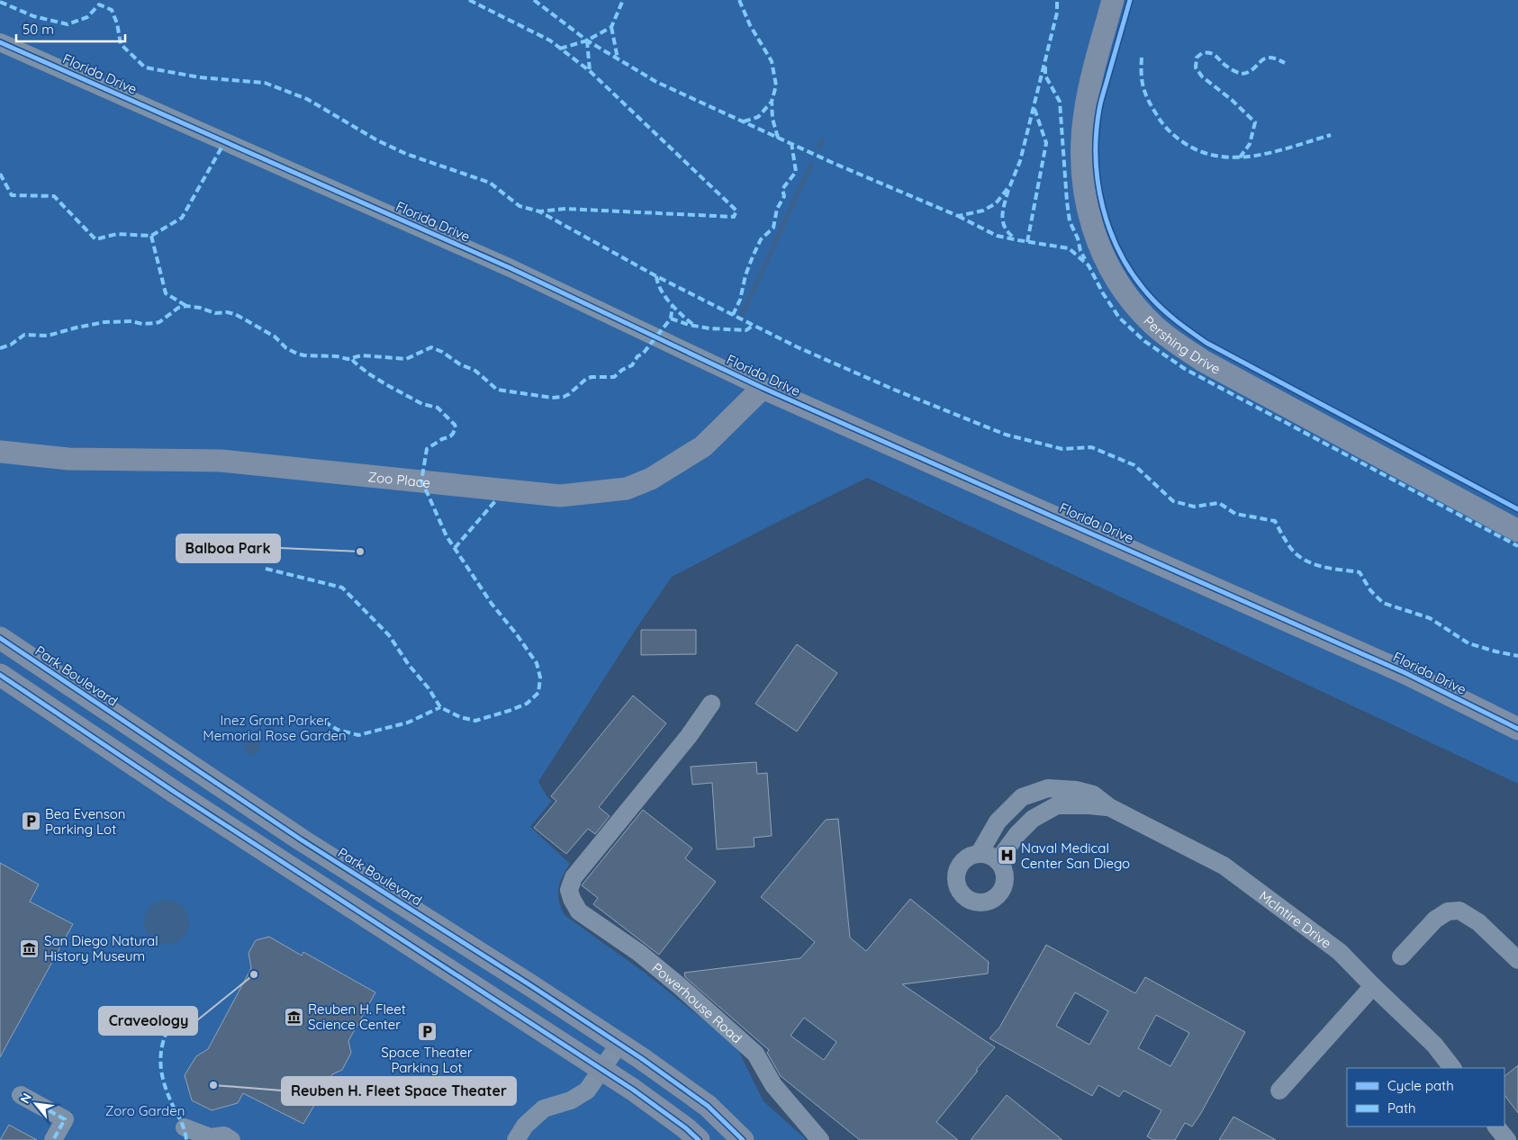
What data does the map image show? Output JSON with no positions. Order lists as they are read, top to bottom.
{
  "streets": {
    "main road": [
      "Florida Drive",
      "Pershing Drive",
      "Zoo Place",
      "Park Boulevard"
    ],
    "street": ["McIntire Drive", "Powerhouse Road"]
  },
  "crossings": [
    ["Florida Drive", "Zoo Place"]
  ],
  "parks": ["Inez Grant Parker Memorial Rose Garden", "Zoro Garden"],
  "places": {
    "other": ["Balboa Park", "Craveology", "Reuben H. Fleet Space Theater"],
    "parking": ["Bea Evenson Parking Lot", "Space Theater Parking Lot"],
    "hospital": ["Naval Medical Center San Diego"],
    "museum": ["San Diego Natural History Museum", "Reuben H. Fleet Science Center"]
  },
  "legend": ["Cycle path", "Path"],
  "scale_bar": "50 m",
  "north": "top left"
}
